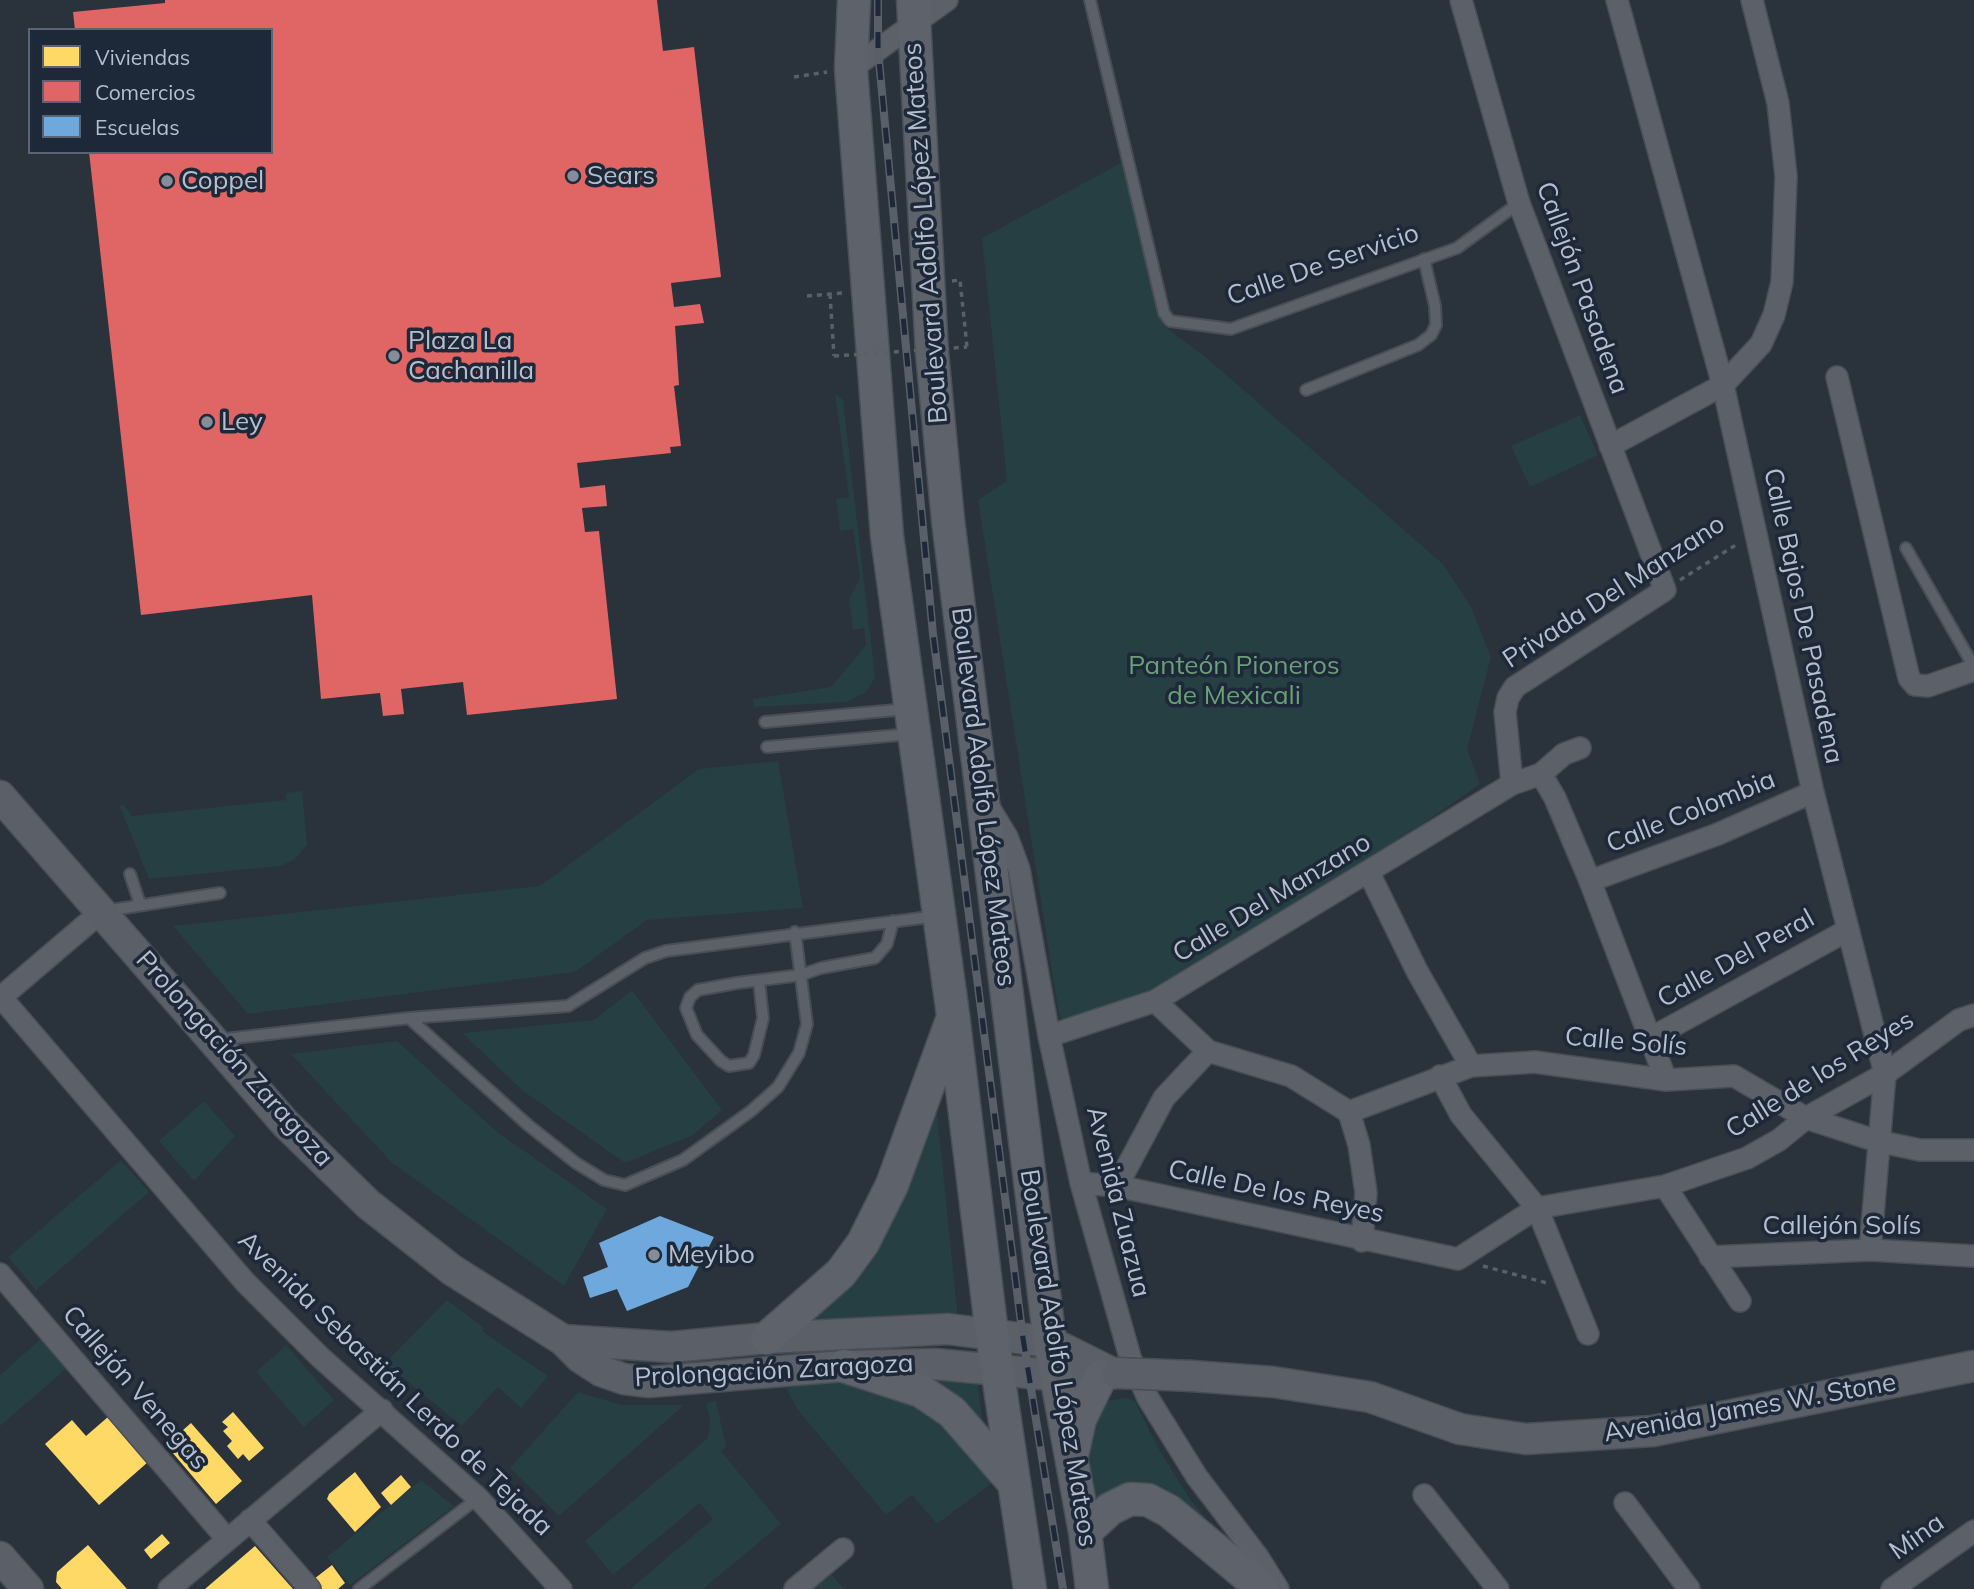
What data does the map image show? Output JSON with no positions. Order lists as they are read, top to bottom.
{
  "streets": {
    "main road": ["Boulevard Adolfo López Mateos", "Prolongación Zaragoza", "Avenida James W. Stone"],
    "street": [
      "Callejón Pasadena",
      "Privada Del Manzano",
      "Calle Bajos De Pasadena",
      "Calle Colombia",
      "Calle Del Manzano",
      "Calle Del Peral",
      "Calle Solís",
      "Calle de los Reyes",
      "Calle De los Reyes",
      "Avenida Zuazua",
      "Callejón Solís",
      "Avenida Sebastián Lerdo de Tejada",
      "Callejón Venegas",
      "Mina"
    ],
    "lane": ["Calle De Servicio"]
  },
  "crossings": [
    ["Boulevard Adolfo López Mateos", "Prolongación Zaragoza"],
    ["Boulevard Adolfo López Mateos", "Avenida Zuazua"],
    ["Boulevard Adolfo López Mateos", "Avenida James W. Stone"],
    ["Calle De Servicio", "Callejón Pasadena"],
    ["Callejón Pasadena", "Privada Del Manzano"],
    ["Privada Del Manzano", "Calle Bajos De Pasadena"],
    ["Privada Del Manzano", "Calle Del Manzano"],
    ["Calle Bajos De Pasadena", "Calle Colombia"],
    ["Calle Bajos De Pasadena", "Calle Del Peral"],
    ["Calle Bajos De Pasadena", "Calle Solís"],
    ["Calle Bajos De Pasadena", "Calle de los Reyes"],
    ["Calle Bajos De Pasadena", "Callejón Solís"],
    ["Calle Colombia", "Calle Del Peral"],
    ["Calle Colombia", "Calle Solís"],
    ["Calle Del Manzano", "Avenida Zuazua"],
    ["Calle Solís", "Calle de los Reyes"],
    ["Prolongación Zaragoza", "Avenida James W. Stone"],
    ["Calle de los Reyes", "Calle De los Reyes"],
    ["Calle De los Reyes", "Avenida Zuazua"]
  ],
  "parks": ["Panteón Pioneros de Mexicali"],
  "places": [
    "Sears",
    "Coppel",
    "Plaza La Cachanilla",
    "Ley",
    "Meyibo"
  ],
  "legend": ["Viviendas", "Comercios", "Escuelas"]
}
